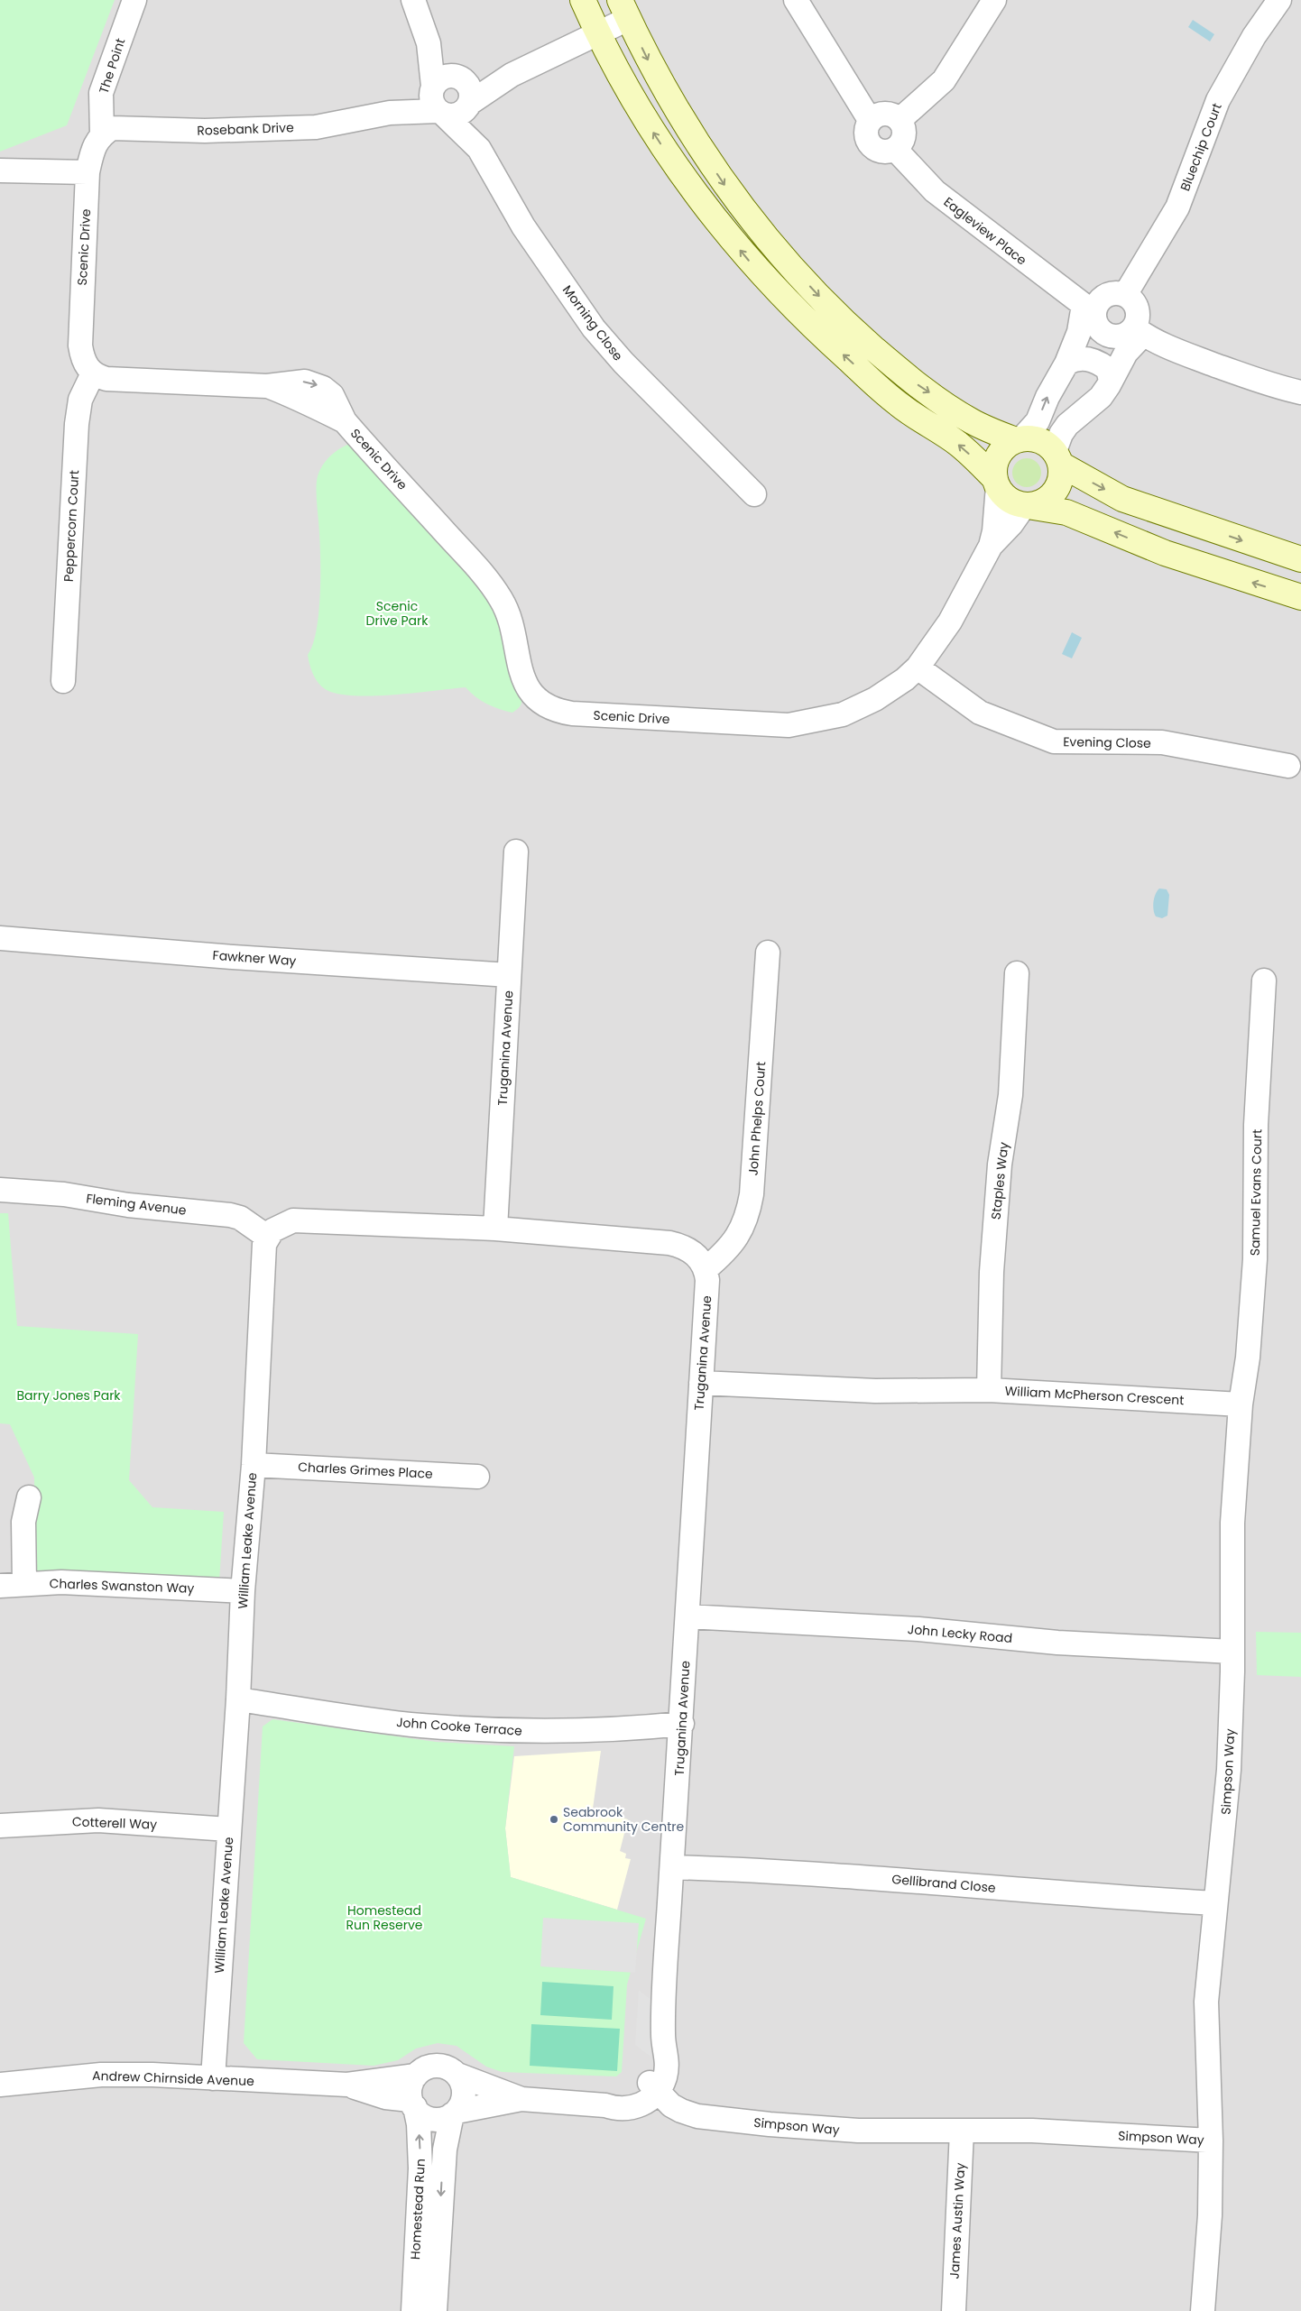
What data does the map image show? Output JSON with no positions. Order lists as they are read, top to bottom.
{
  "streets": {
    "street": [
      "The Point",
      "Rosebank Drive",
      "Bluechip Court",
      "Eagleview Place",
      "Scenic Drive",
      "Morning Close",
      "Peppercorn Court",
      "Evening Close",
      "Fawkner Way",
      "Truganina Avenue",
      "John Phelps Court",
      "Staples Way",
      "Samuel Evans Court",
      "Fleming Avenue",
      "William McPherson Crescent",
      "Charles Grimes Place",
      "William Leake Avenue",
      "Charles Swanston Way",
      "John Lecky Road",
      "John Cooke Terrace",
      "Simpson Way",
      "Cotterell Way",
      "Gellibrand Close",
      "Andrew Chirnside Avenue",
      "Homestead Run",
      "James Austin Way"
    ]
  },
  "crossings": [
    ["The Point", "Rosebank Drive"],
    ["The Point", "Scenic Drive"],
    ["Rosebank Drive", "Scenic Drive"],
    ["Rosebank Drive", "Morning Close"],
    ["Bluechip Court", "Eagleview Place"],
    ["Scenic Drive", "Peppercorn Court"],
    ["Scenic Drive", "Evening Close"],
    ["Fawkner Way", "Truganina Avenue"],
    ["Truganina Avenue", "John Phelps Court"],
    ["Truganina Avenue", "William McPherson Crescent"],
    ["Truganina Avenue", "John Lecky Road"],
    ["Truganina Avenue", "John Cooke Terrace"],
    ["Truganina Avenue", "Simpson Way"],
    ["Truganina Avenue", "Gellibrand Close"],
    ["Staples Way", "William McPherson Crescent"],
    ["Samuel Evans Court", "William McPherson Crescent"],
    ["Fleming Avenue", "William Leake Avenue"],
    ["Charles Grimes Place", "William Leake Avenue"],
    ["William Leake Avenue", "Charles Swanston Way"],
    ["William Leake Avenue", "John Cooke Terrace"],
    ["William Leake Avenue", "Cotterell Way"],
    ["William Leake Avenue", "Andrew Chirnside Avenue"],
    ["John Lecky Road", "Simpson Way"],
    ["Simpson Way", "Gellibrand Close"],
    ["Simpson Way", "James Austin Way"],
    ["Andrew Chirnside Avenue", "Homestead Run"]
  ],
  "parks": ["Scenic Drive Park", "Barry Jones Park", "Homestead Run Reserve"],
  "places": ["Seabrook Community Centre"]
}
